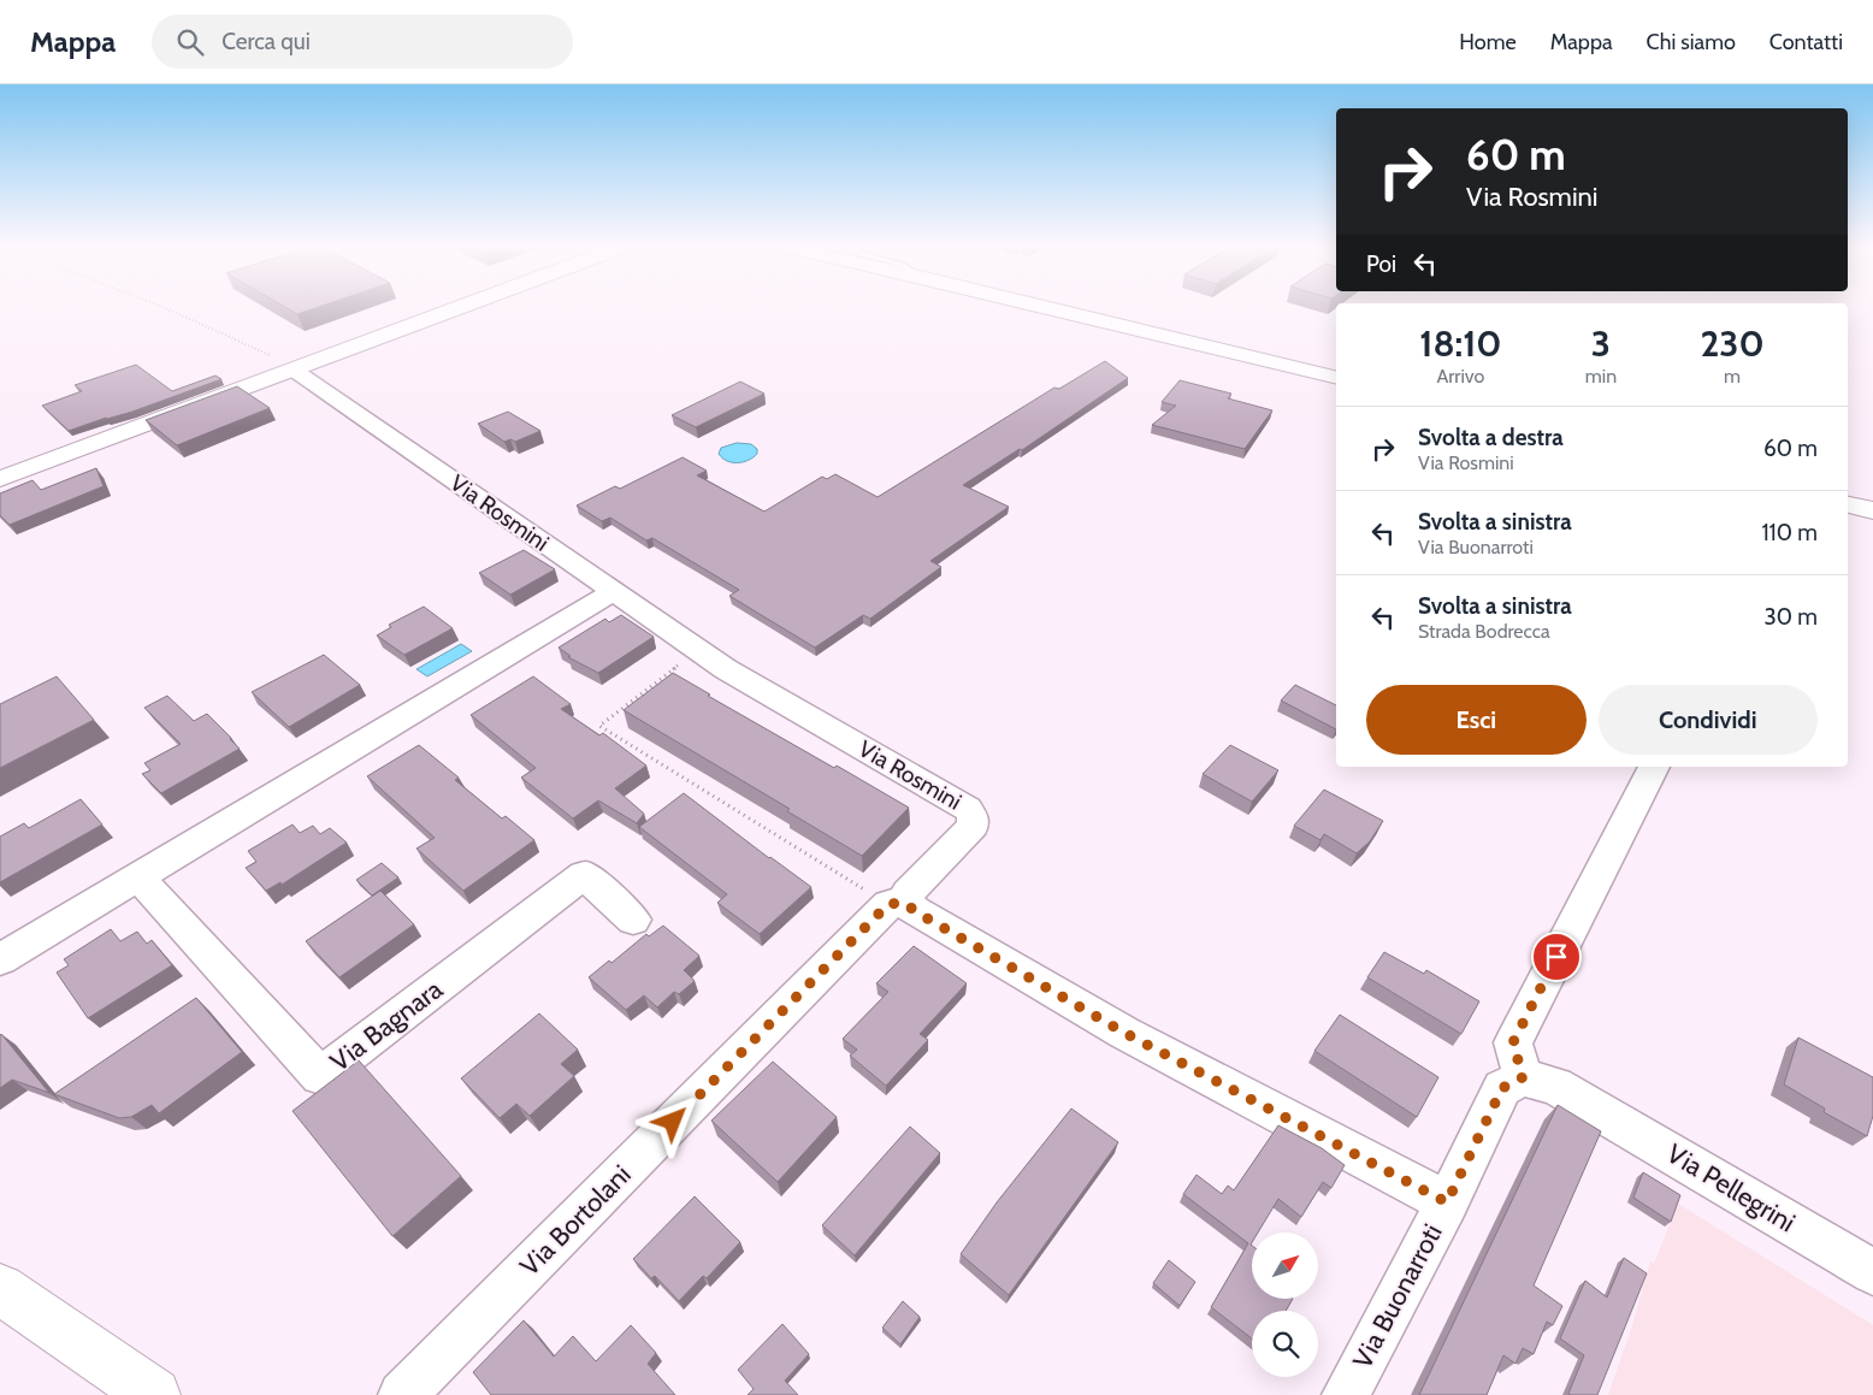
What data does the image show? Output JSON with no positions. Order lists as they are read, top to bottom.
{
  "streets": {
    "street": [
      "Via Rosmini",
      "Via Bagnara",
      "Via Pellegrini",
      "Via Bortolani",
      "Via Buonarroti"
    ]
  },
  "crossings": [
    ["Via Rosmini", "Via Bortolani"],
    ["Via Pellegrini", "Via Buonarroti"]
  ],
  "north": "top right",
  "page": {
    "header": "Mappa",
    "search": "Cerca qui",
    "nav": [
      "Home",
      "Mappa",
      "Chi siamo",
      "Contatti"
    ],
    "turn": ["60 m", "Via Rosmini"],
    "then": "Poi",
    "eta": [
      "18:10",
      "Arrivo",
      "3",
      "min",
      "230",
      "m"
    ],
    "list": [
      {
        "name": "Svolta a destra",
        "note": "Via Rosmini",
        "value": "60 m"
      },
      {
        "name": "Svolta a sinistra",
        "note": "Via Buonarroti",
        "value": "110 m"
      },
      {
        "name": "Svolta a sinistra",
        "note": "Strada Bodrecca",
        "value": "30 m"
      }
    ],
    "buttons": ["Esci", "Condividi"]
  }
}
